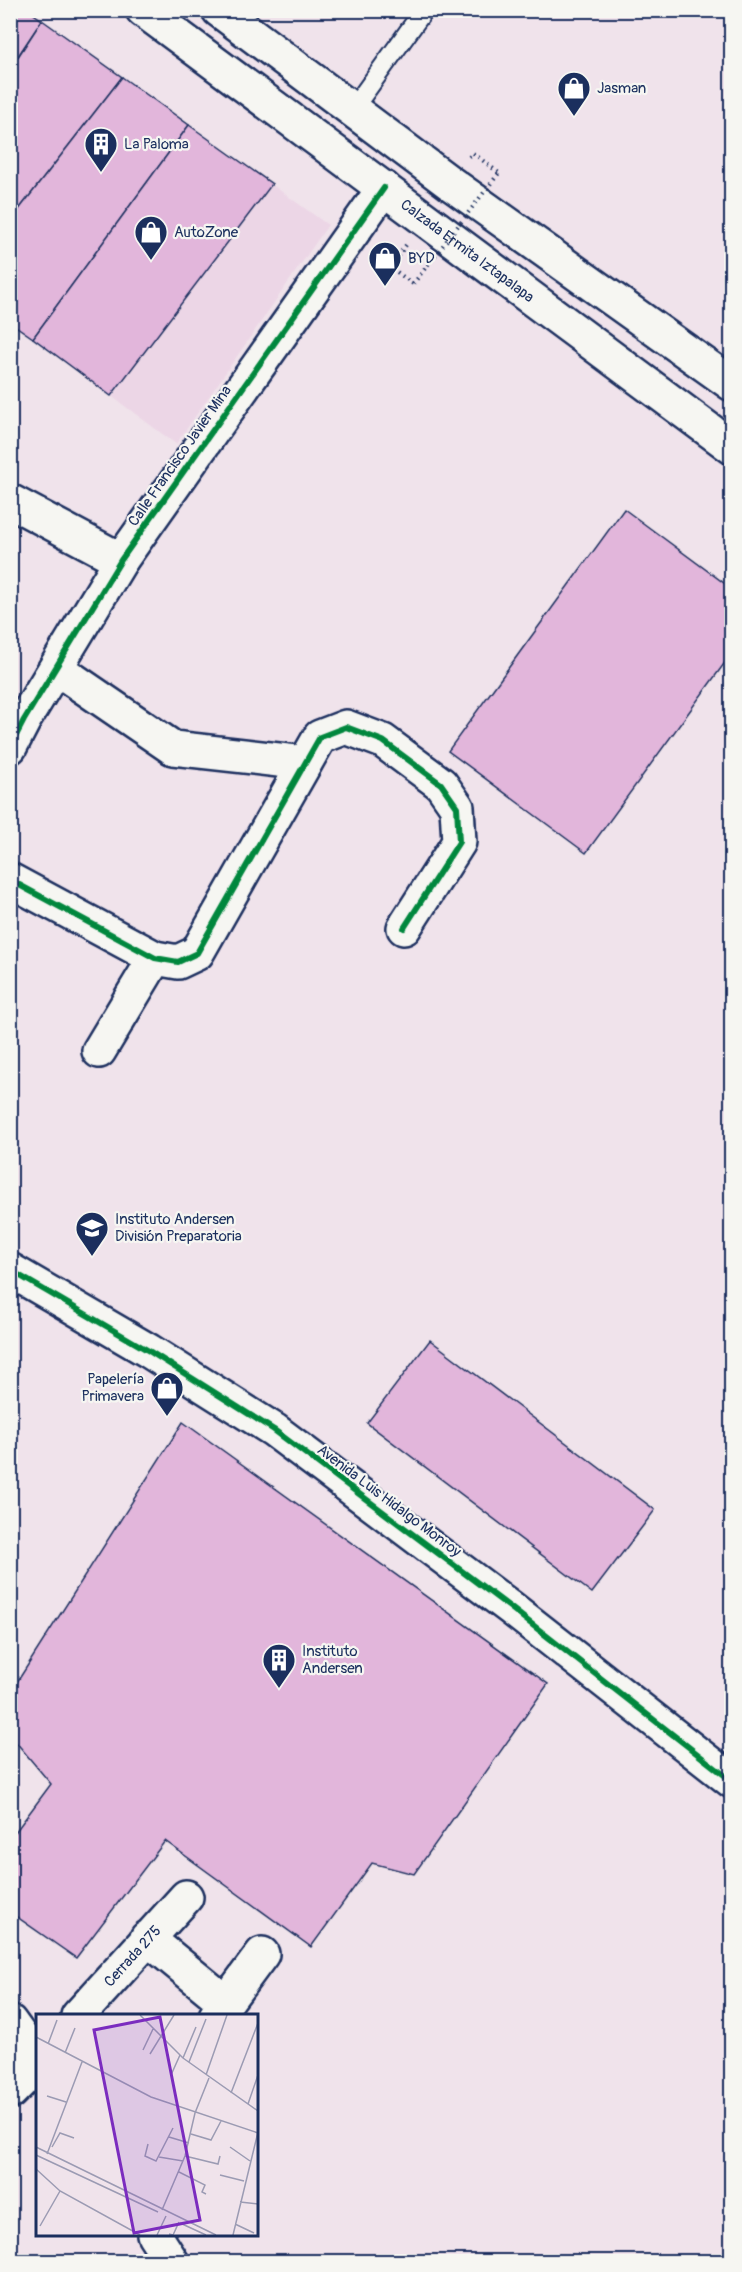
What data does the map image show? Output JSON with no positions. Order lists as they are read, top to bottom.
{
  "streets": {
    "street": [
      "Calzada Ermita Iztapalapa",
      "Calle Francisco Javier Mina",
      "Avenida Luis Hidalgo Monroy",
      "Cerrada 275"
    ]
  },
  "crossings": [
    ["Calzada Ermita Iztapalapa", "Calle Francisco Javier Mina"]
  ],
  "places": {
    "shop": [
      "Jasman",
      "AutoZone",
      "BYD",
      "Papelería Primavera"
    ],
    "building": ["La Paloma", "Instituto Andersen"],
    "school or university": ["Instituto Andersen División Preparatoria"]
  }
}
